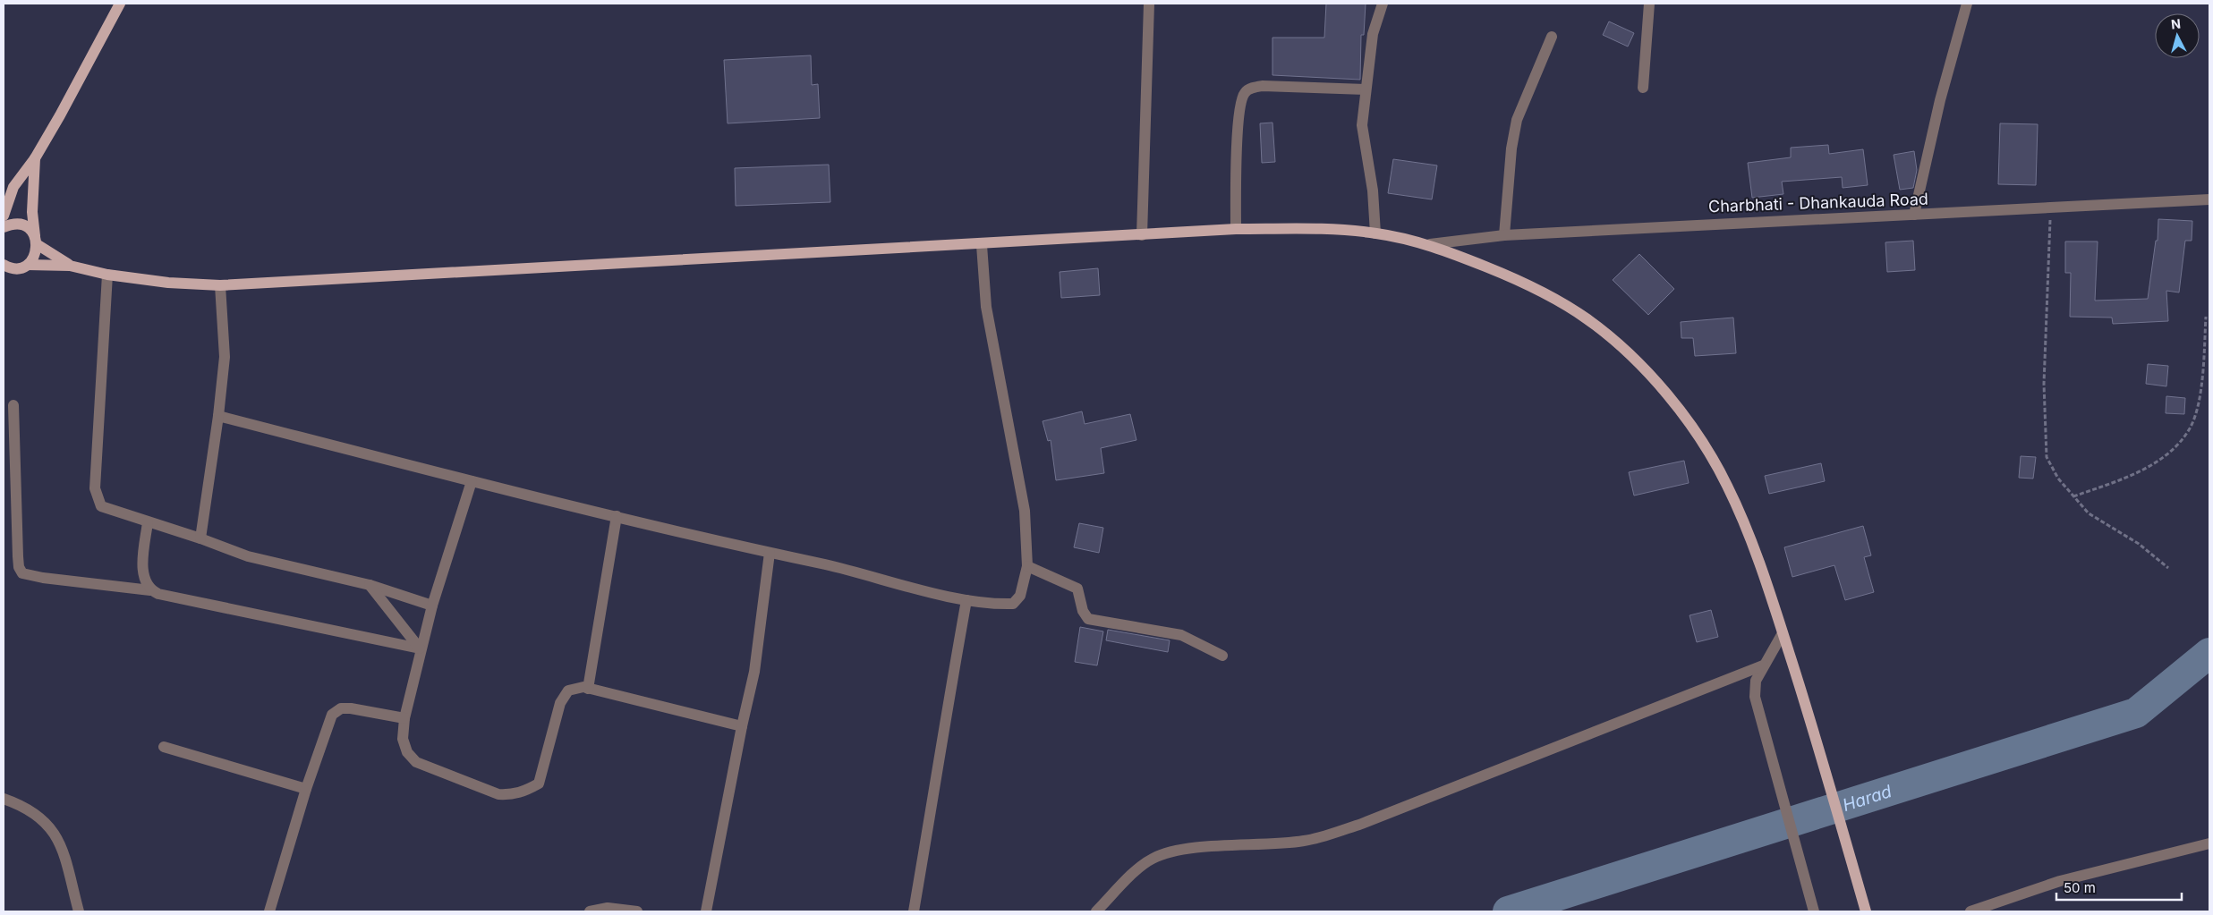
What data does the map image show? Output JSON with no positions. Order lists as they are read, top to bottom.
{
  "streets": {
    "street": ["Charbhati - Dhankauda Road"]
  },
  "water": ["Harad"],
  "scale_bar": "50 m",
  "north": "top"
}
